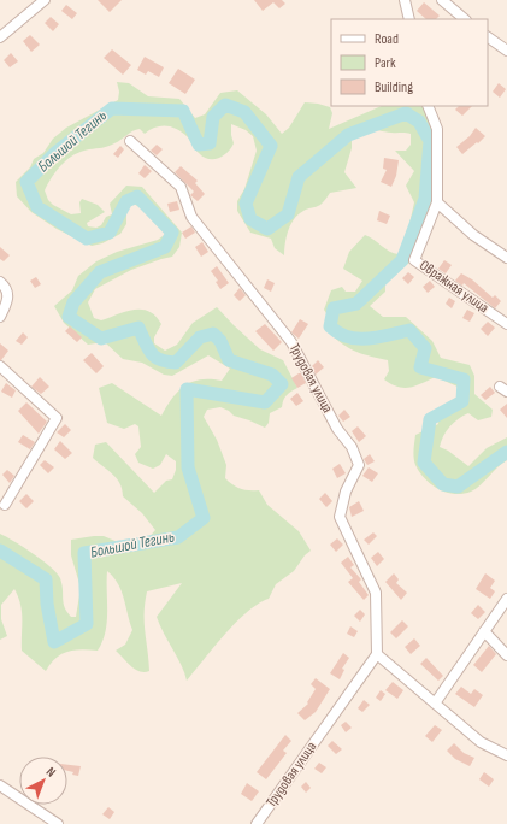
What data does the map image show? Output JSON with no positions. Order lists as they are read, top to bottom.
{
  "streets": {
    "street": ["Овражная улица", "Трудовая улица"]
  },
  "water": ["Большой Тегинь"],
  "legend": ["Road", "Park", "Building"],
  "north": "top right"
}
